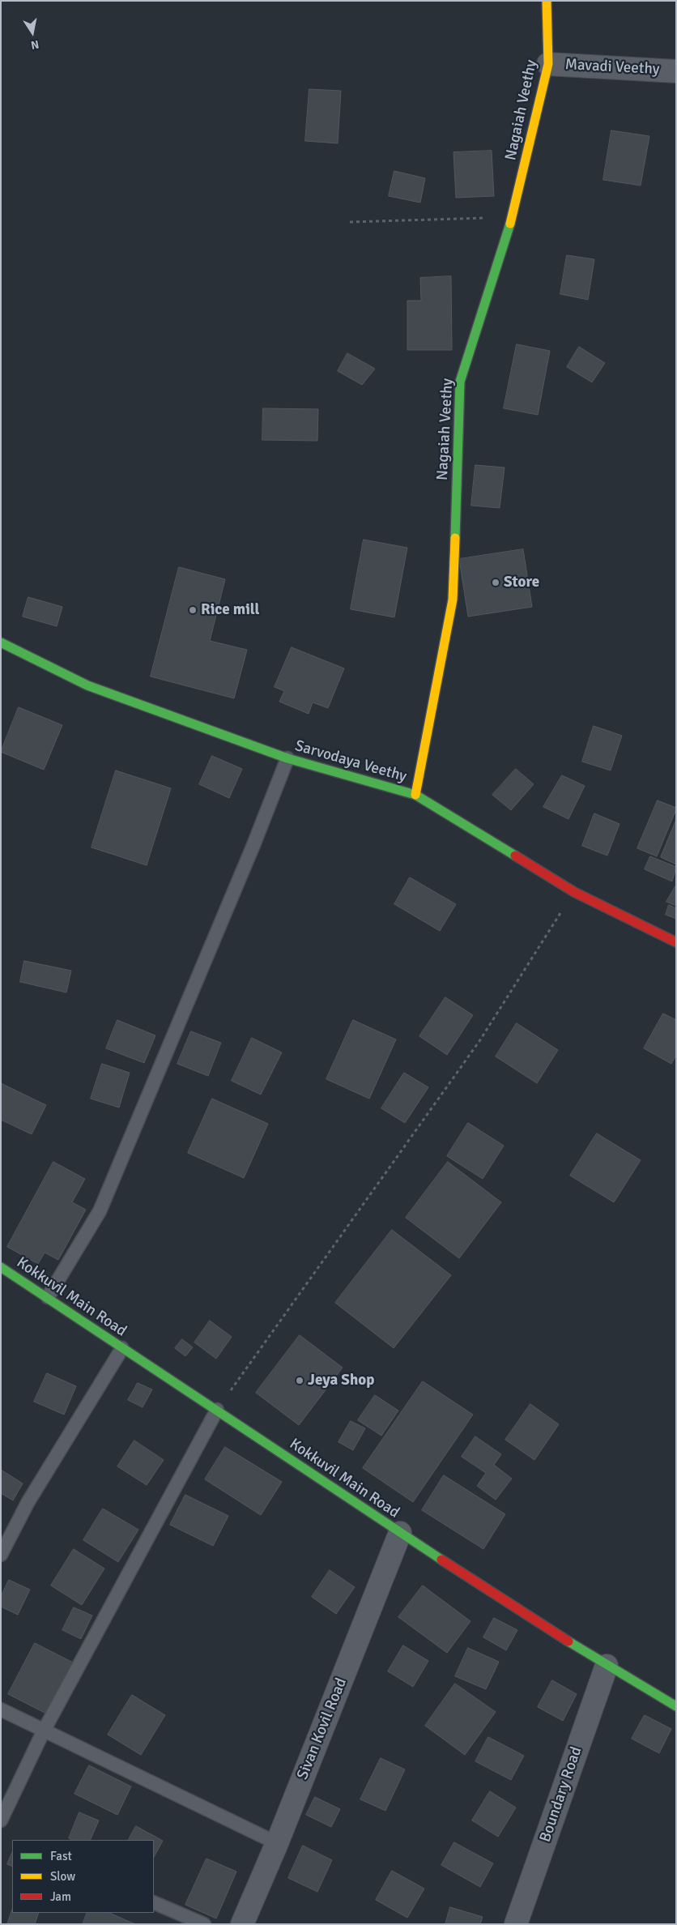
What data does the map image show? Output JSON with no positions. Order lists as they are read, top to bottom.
{
  "streets": {
    "street": [
      "Mavadi Veethy",
      "Nagaiah Veethy",
      "Sarvodaya Veethy",
      "Kokkuvil Main Road",
      "Sivan Kovil Road",
      "Boundary Road"
    ]
  },
  "crossings": [
    ["Mavadi Veethy", "Nagaiah Veethy"],
    ["Nagaiah Veethy", "Sarvodaya Veethy"],
    ["Kokkuvil Main Road", "Sivan Kovil Road"],
    ["Kokkuvil Main Road", "Boundary Road"]
  ],
  "places": ["Store", "Rice mill", "Jeya Shop"],
  "legend": ["Fast", "Slow", "Jam"],
  "north": "bottom"
}
